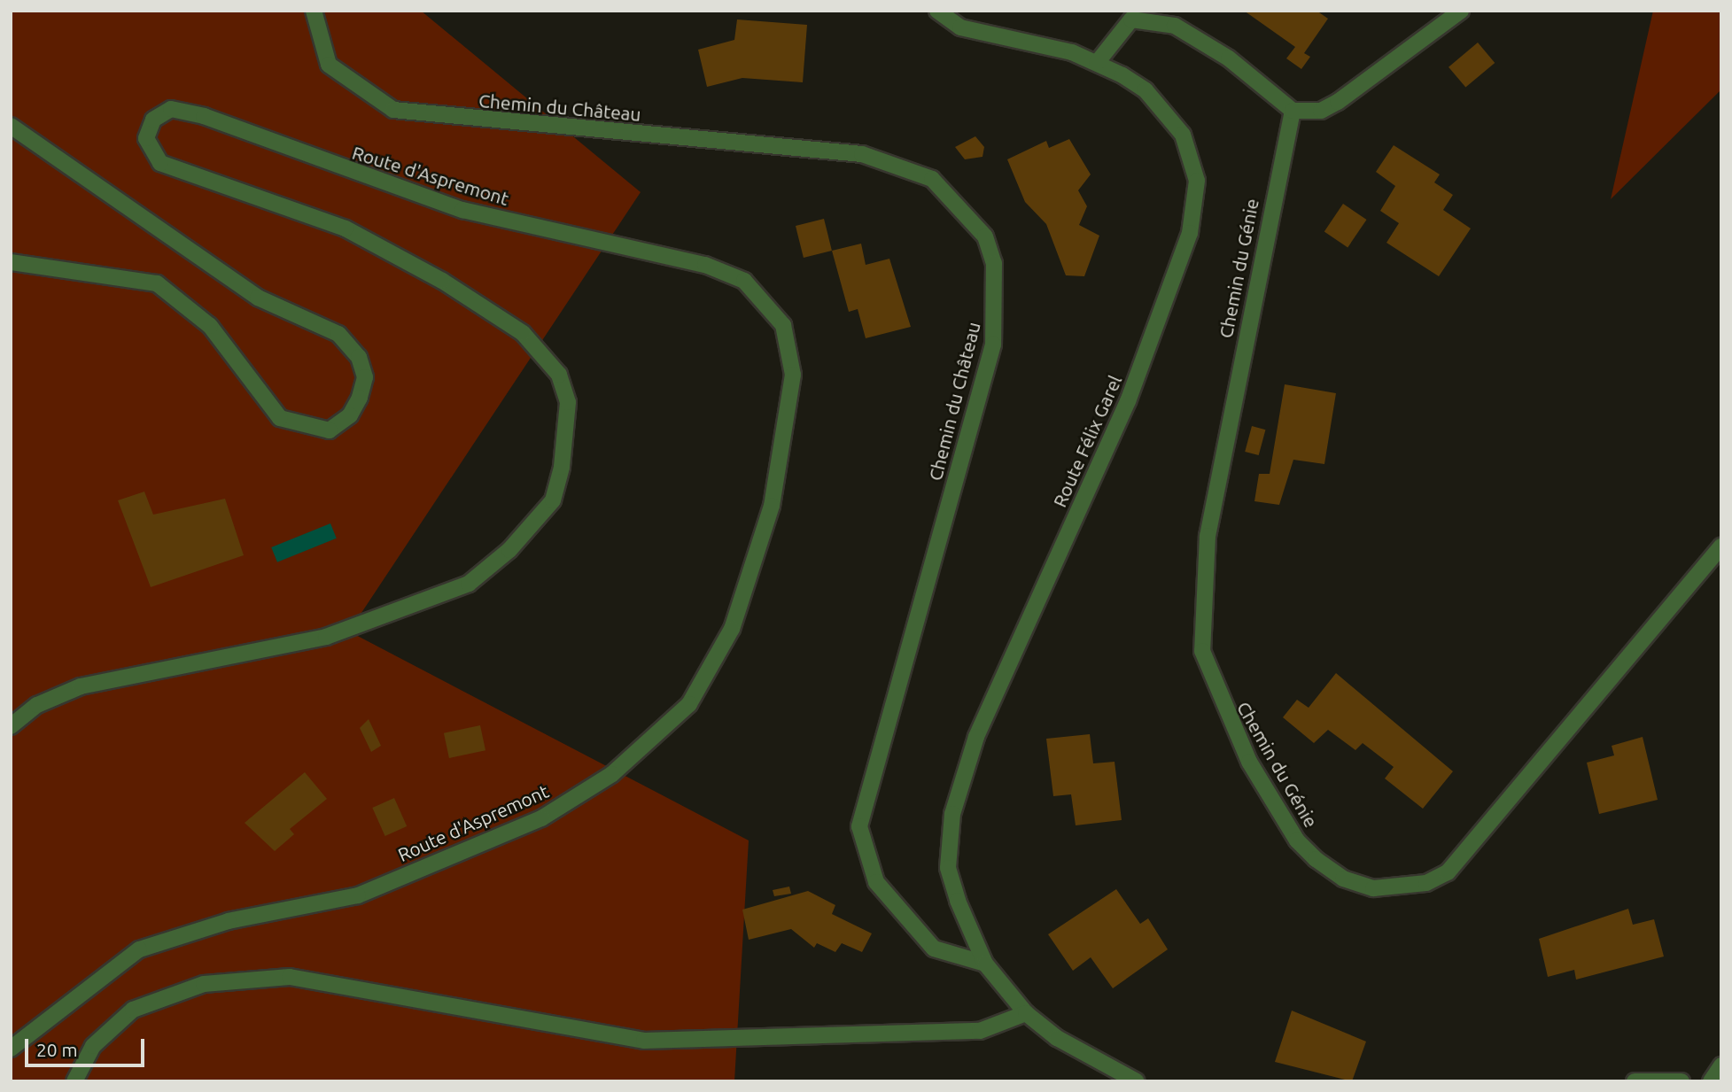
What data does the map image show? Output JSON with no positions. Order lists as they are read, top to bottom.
{
  "streets": {
    "street": [
      "Chemin du Château",
      "Route d'Aspremont",
      "Chemin du Génie",
      "Route Félix Garel"
    ]
  },
  "crossings": [
    ["Chemin du Château", "Route Félix Garel"]
  ],
  "scale_bar": "20 m"
}
